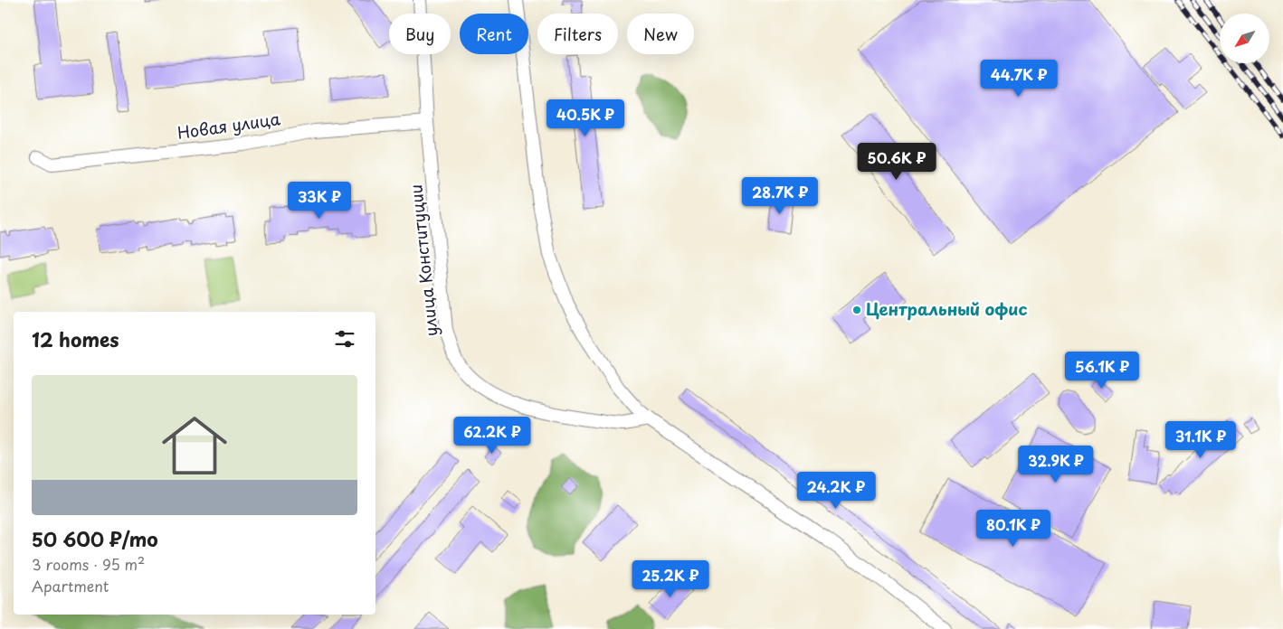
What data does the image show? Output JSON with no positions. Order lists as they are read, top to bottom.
{
  "streets": {
    "street": ["Новая улица", "улица Конституции"]
  },
  "crossings": [
    ["Новая улица", "улица Конституции"]
  ],
  "places": ["Центральный офис"],
  "north": "bottom left",
  "page": {
    "chip": [
      "Buy",
      "Rent",
      "Filters",
      "New"
    ],
    "price": [
      "44.7K ₽",
      "40.5K ₽",
      "50.6K ₽",
      "28.7K ₽",
      "33K ₽",
      "56.1K ₽",
      "62.2K ₽",
      "31.1K ₽",
      "32.9K ₽",
      "24.2K ₽",
      "80.1K ₽",
      "25.2K ₽"
    ],
    "heading": "12 homes",
    "list": [
      {
        "name": "50 600 ₽/mo",
        "note": "3 rooms · 95 m² · Apartment"
      }
    ]
  }
}
